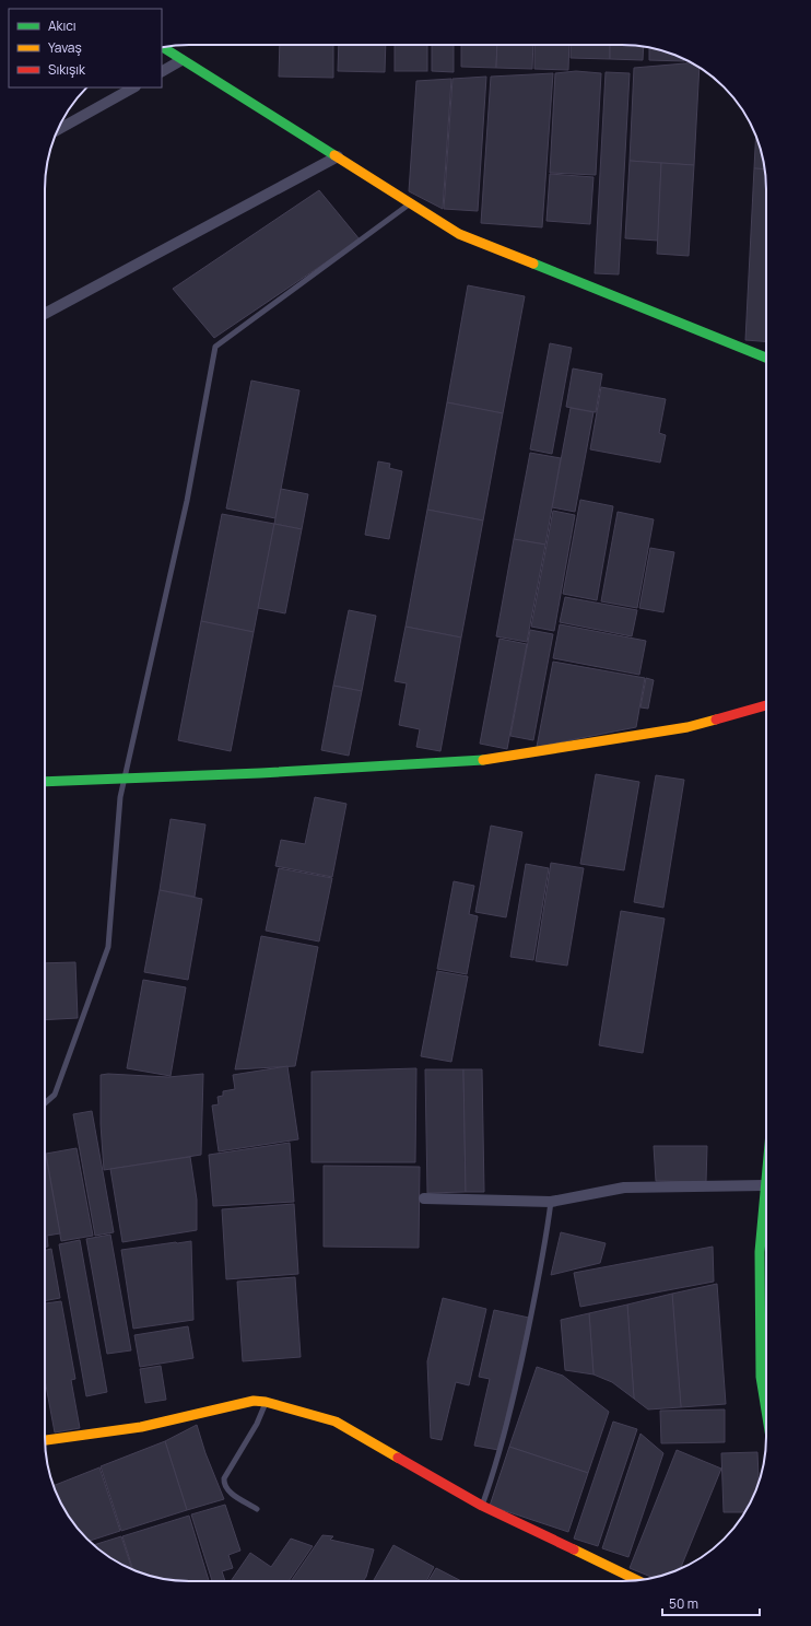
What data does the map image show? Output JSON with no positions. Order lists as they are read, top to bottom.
{
  "legend": ["Akıcı", "Yavaş", "Sıkışık"],
  "scale_bar": "50 m"
}
